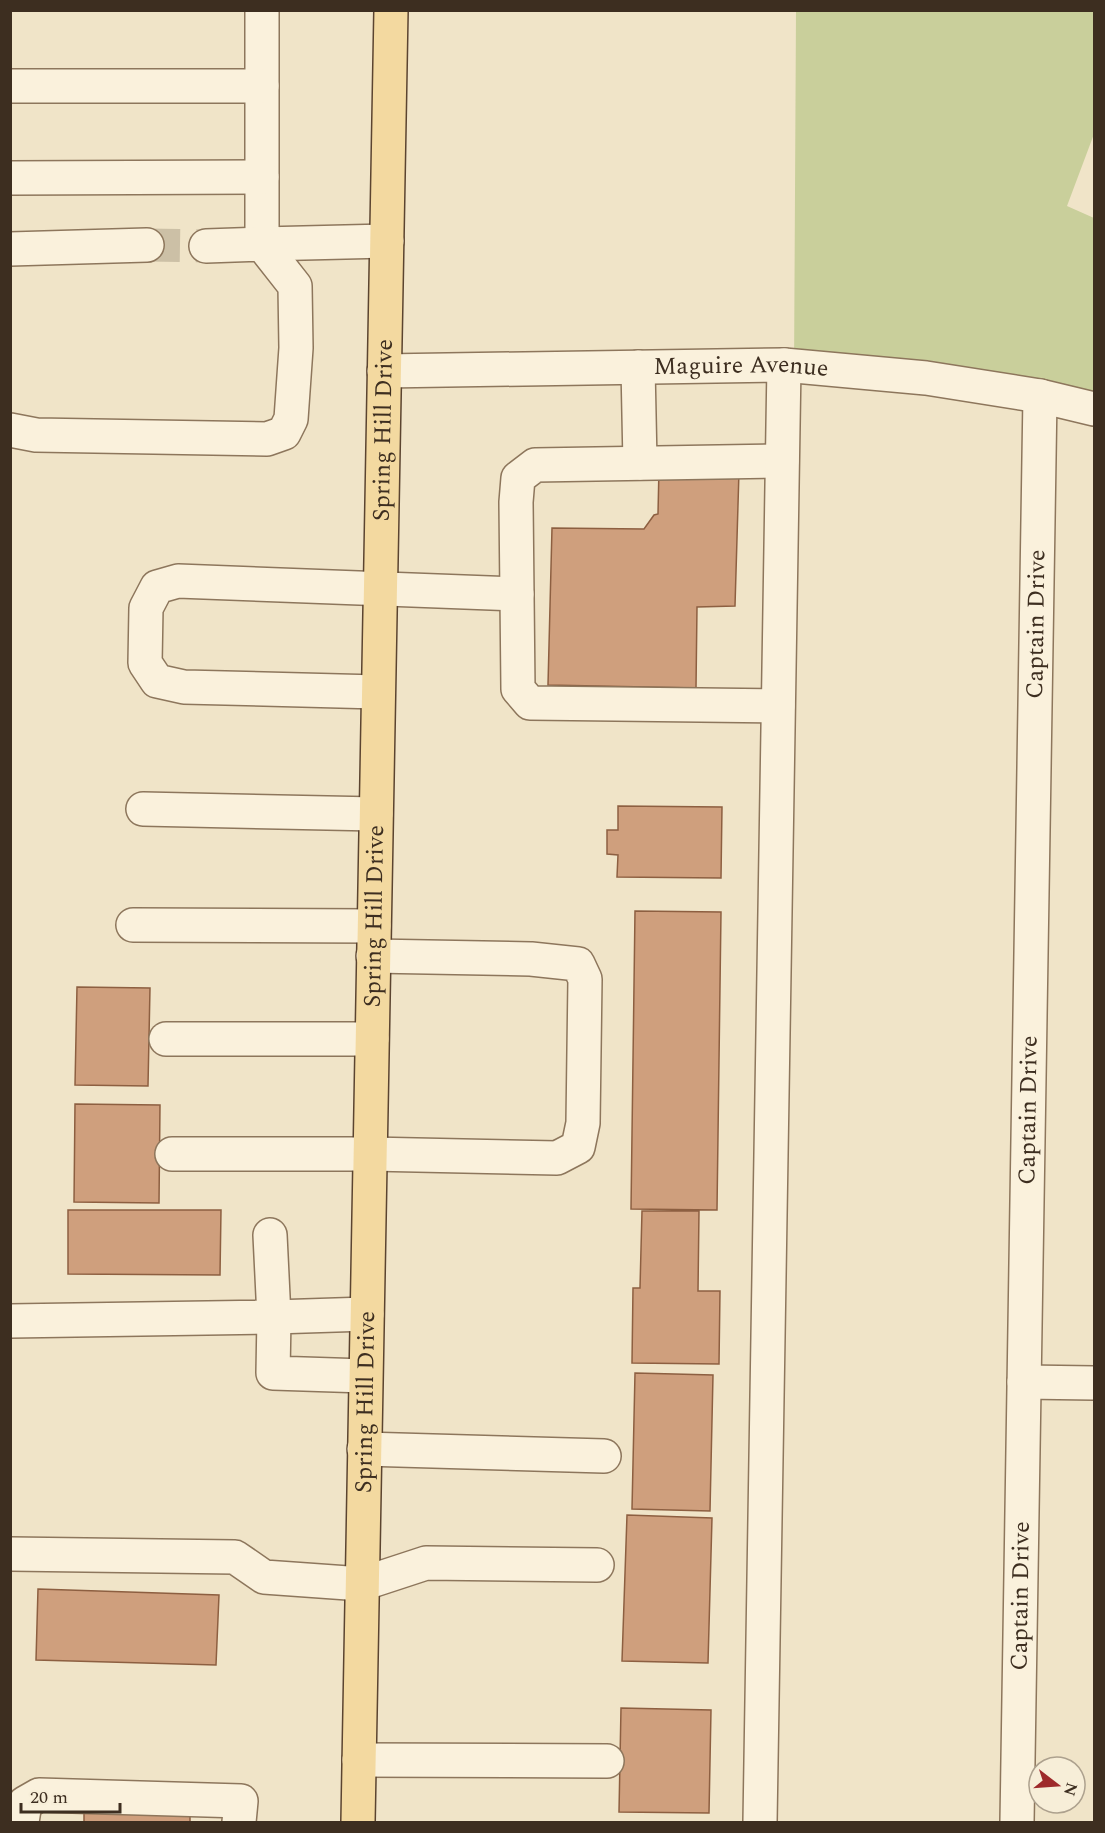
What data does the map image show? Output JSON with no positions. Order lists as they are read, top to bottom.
{
  "streets": {
    "main road": ["Spring Hill Drive"],
    "street": ["Maguire Avenue", "Captain Drive"]
  },
  "crossings": [
    ["Maguire Avenue", "Spring Hill Drive"],
    ["Maguire Avenue", "Captain Drive"]
  ],
  "scale_bar": "20 m",
  "north": "right"
}
